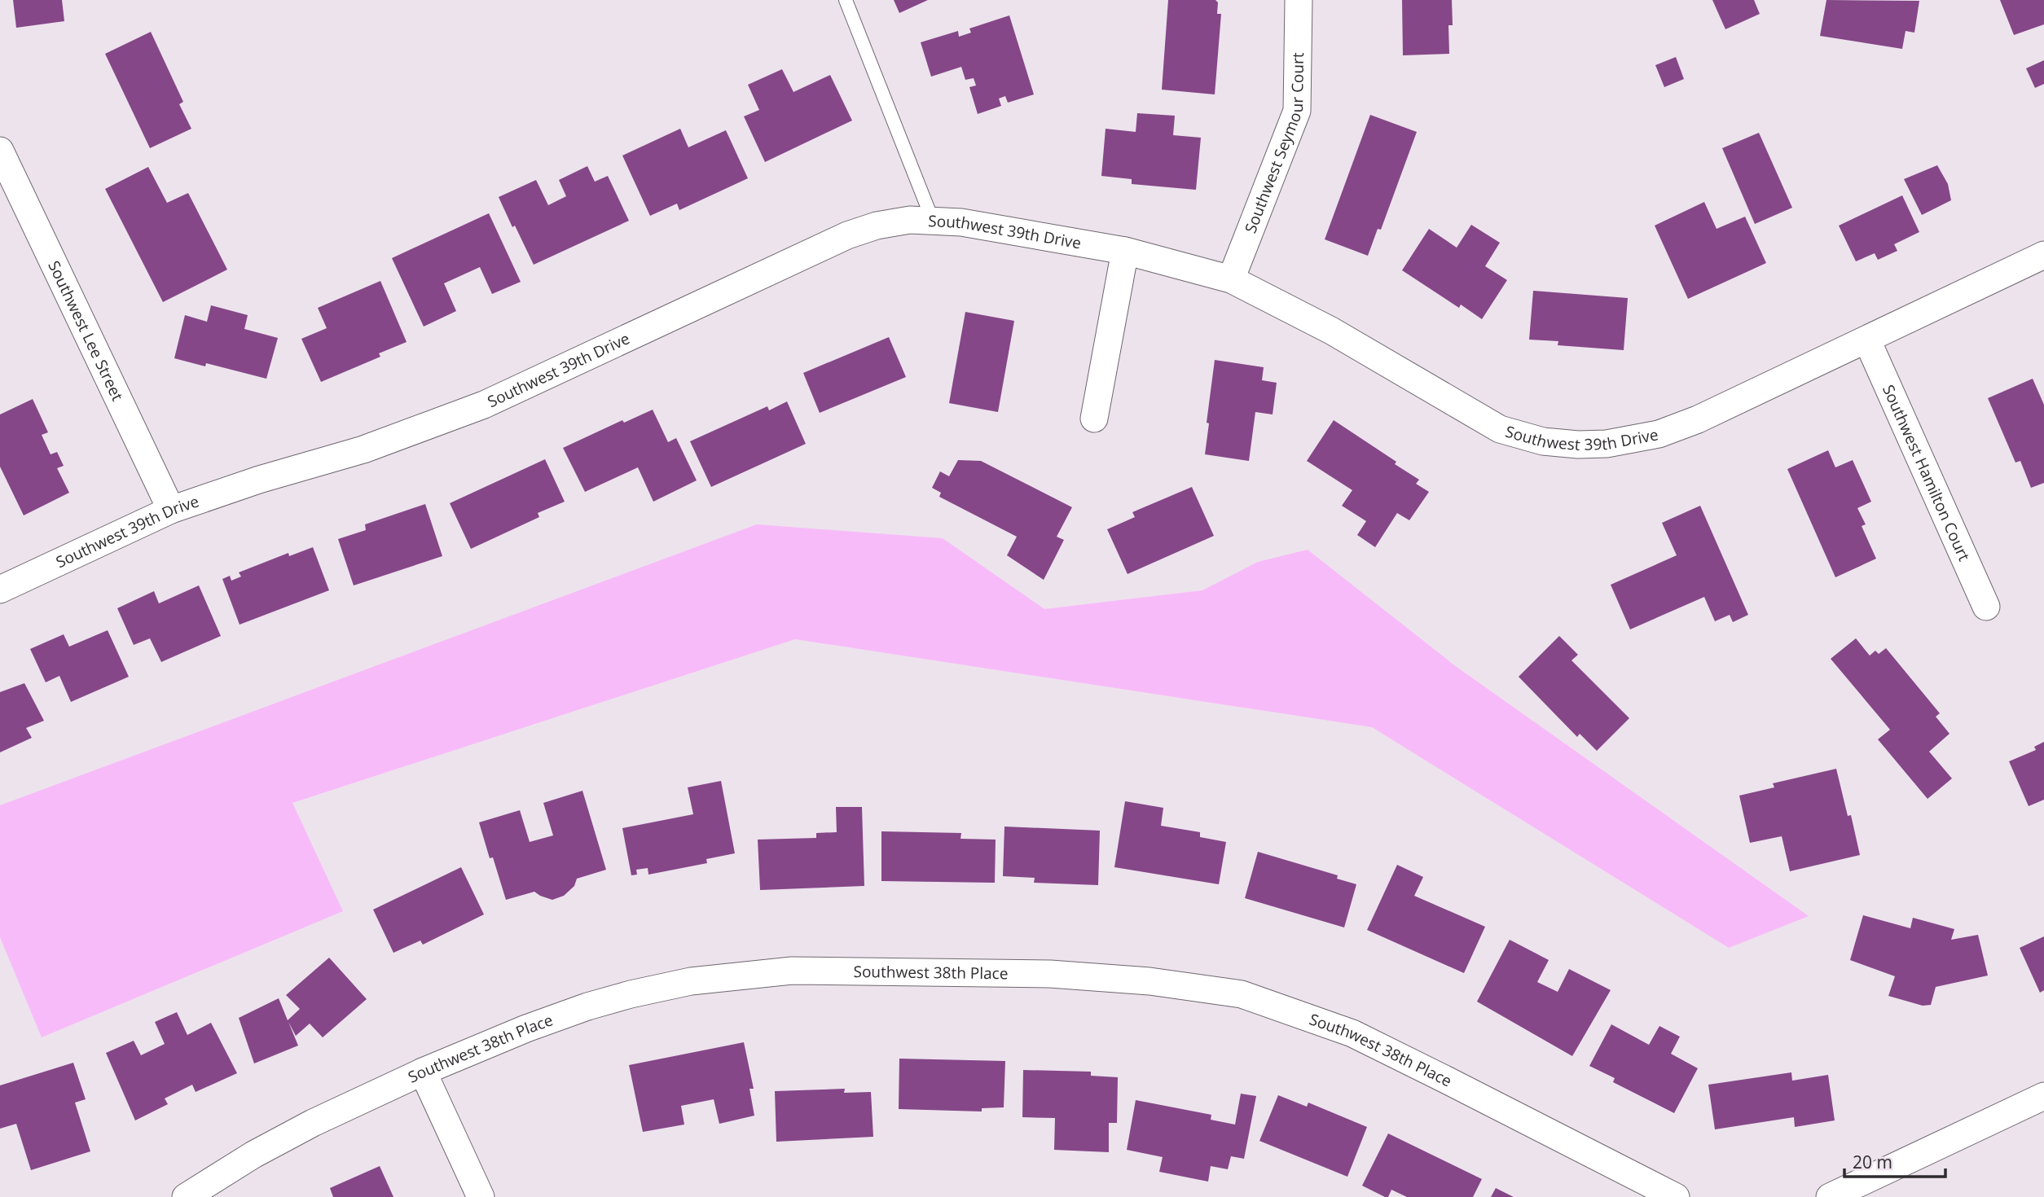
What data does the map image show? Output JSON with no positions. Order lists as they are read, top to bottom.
{
  "streets": {
    "street": [
      "Southwest Seymour Court",
      "Southwest 39th Drive",
      "Southwest Lee Street",
      "Southwest Hamilton Court",
      "Southwest 38th Place"
    ]
  },
  "crossings": [
    ["Southwest Seymour Court", "Southwest 39th Drive"],
    ["Southwest 39th Drive", "Southwest Lee Street"],
    ["Southwest 39th Drive", "Southwest Hamilton Court"]
  ],
  "scale_bar": "20 m"
}
